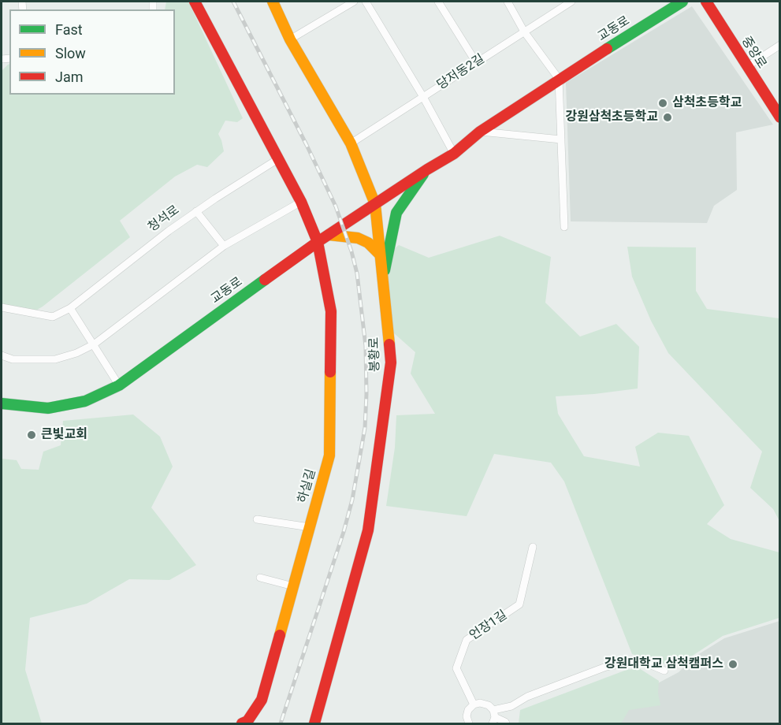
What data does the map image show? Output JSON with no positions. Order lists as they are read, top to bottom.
{
  "streets": {
    "street": [
      "교동로",
      "중앙로",
      "당저동2길",
      "청석로",
      "봉황로",
      "하실길",
      "언장1길"
    ]
  },
  "crossings": [
    ["교동로", "봉황로"],
    ["교동로", "하실길"],
    ["당저동2길", "봉황로"]
  ],
  "places": [
    "삼척초등학교",
    "강원삼척초등학교",
    "큰빛교회",
    "강원대학교 삼척캠퍼스"
  ],
  "legend": ["Fast", "Slow", "Jam"]
}
